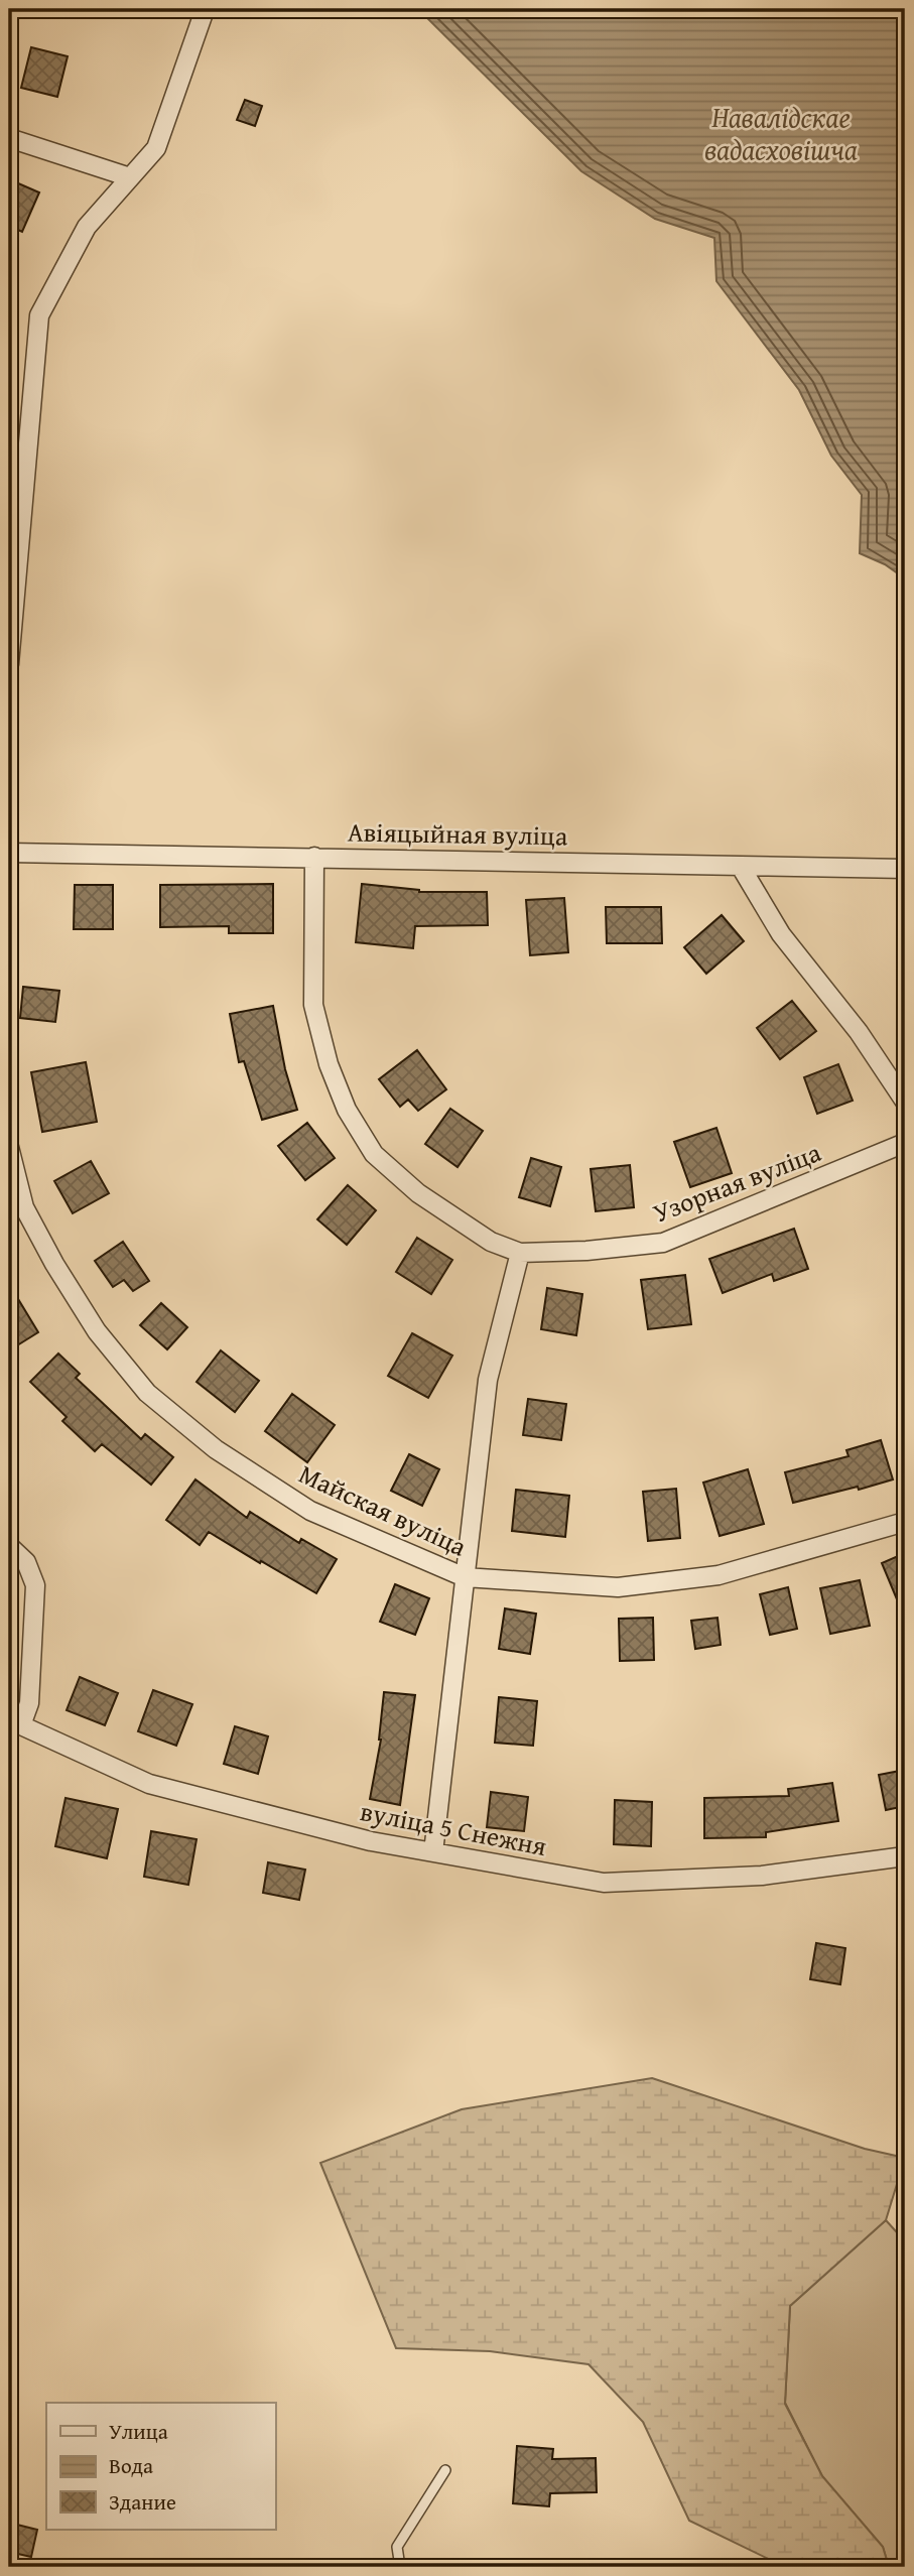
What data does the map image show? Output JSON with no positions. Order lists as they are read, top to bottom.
{
  "streets": {
    "street": [
      "Авіяцыйная вуліца",
      "Узорная вуліца",
      "Майская вуліца",
      "вуліца 5 Снежня"
    ]
  },
  "crossings": [
    ["Авіяцыйная вуліца", "Узорная вуліца"]
  ],
  "water": ["Навалідскае вадасховішча"],
  "legend": ["Улица", "Вода", "Здание"]
}
